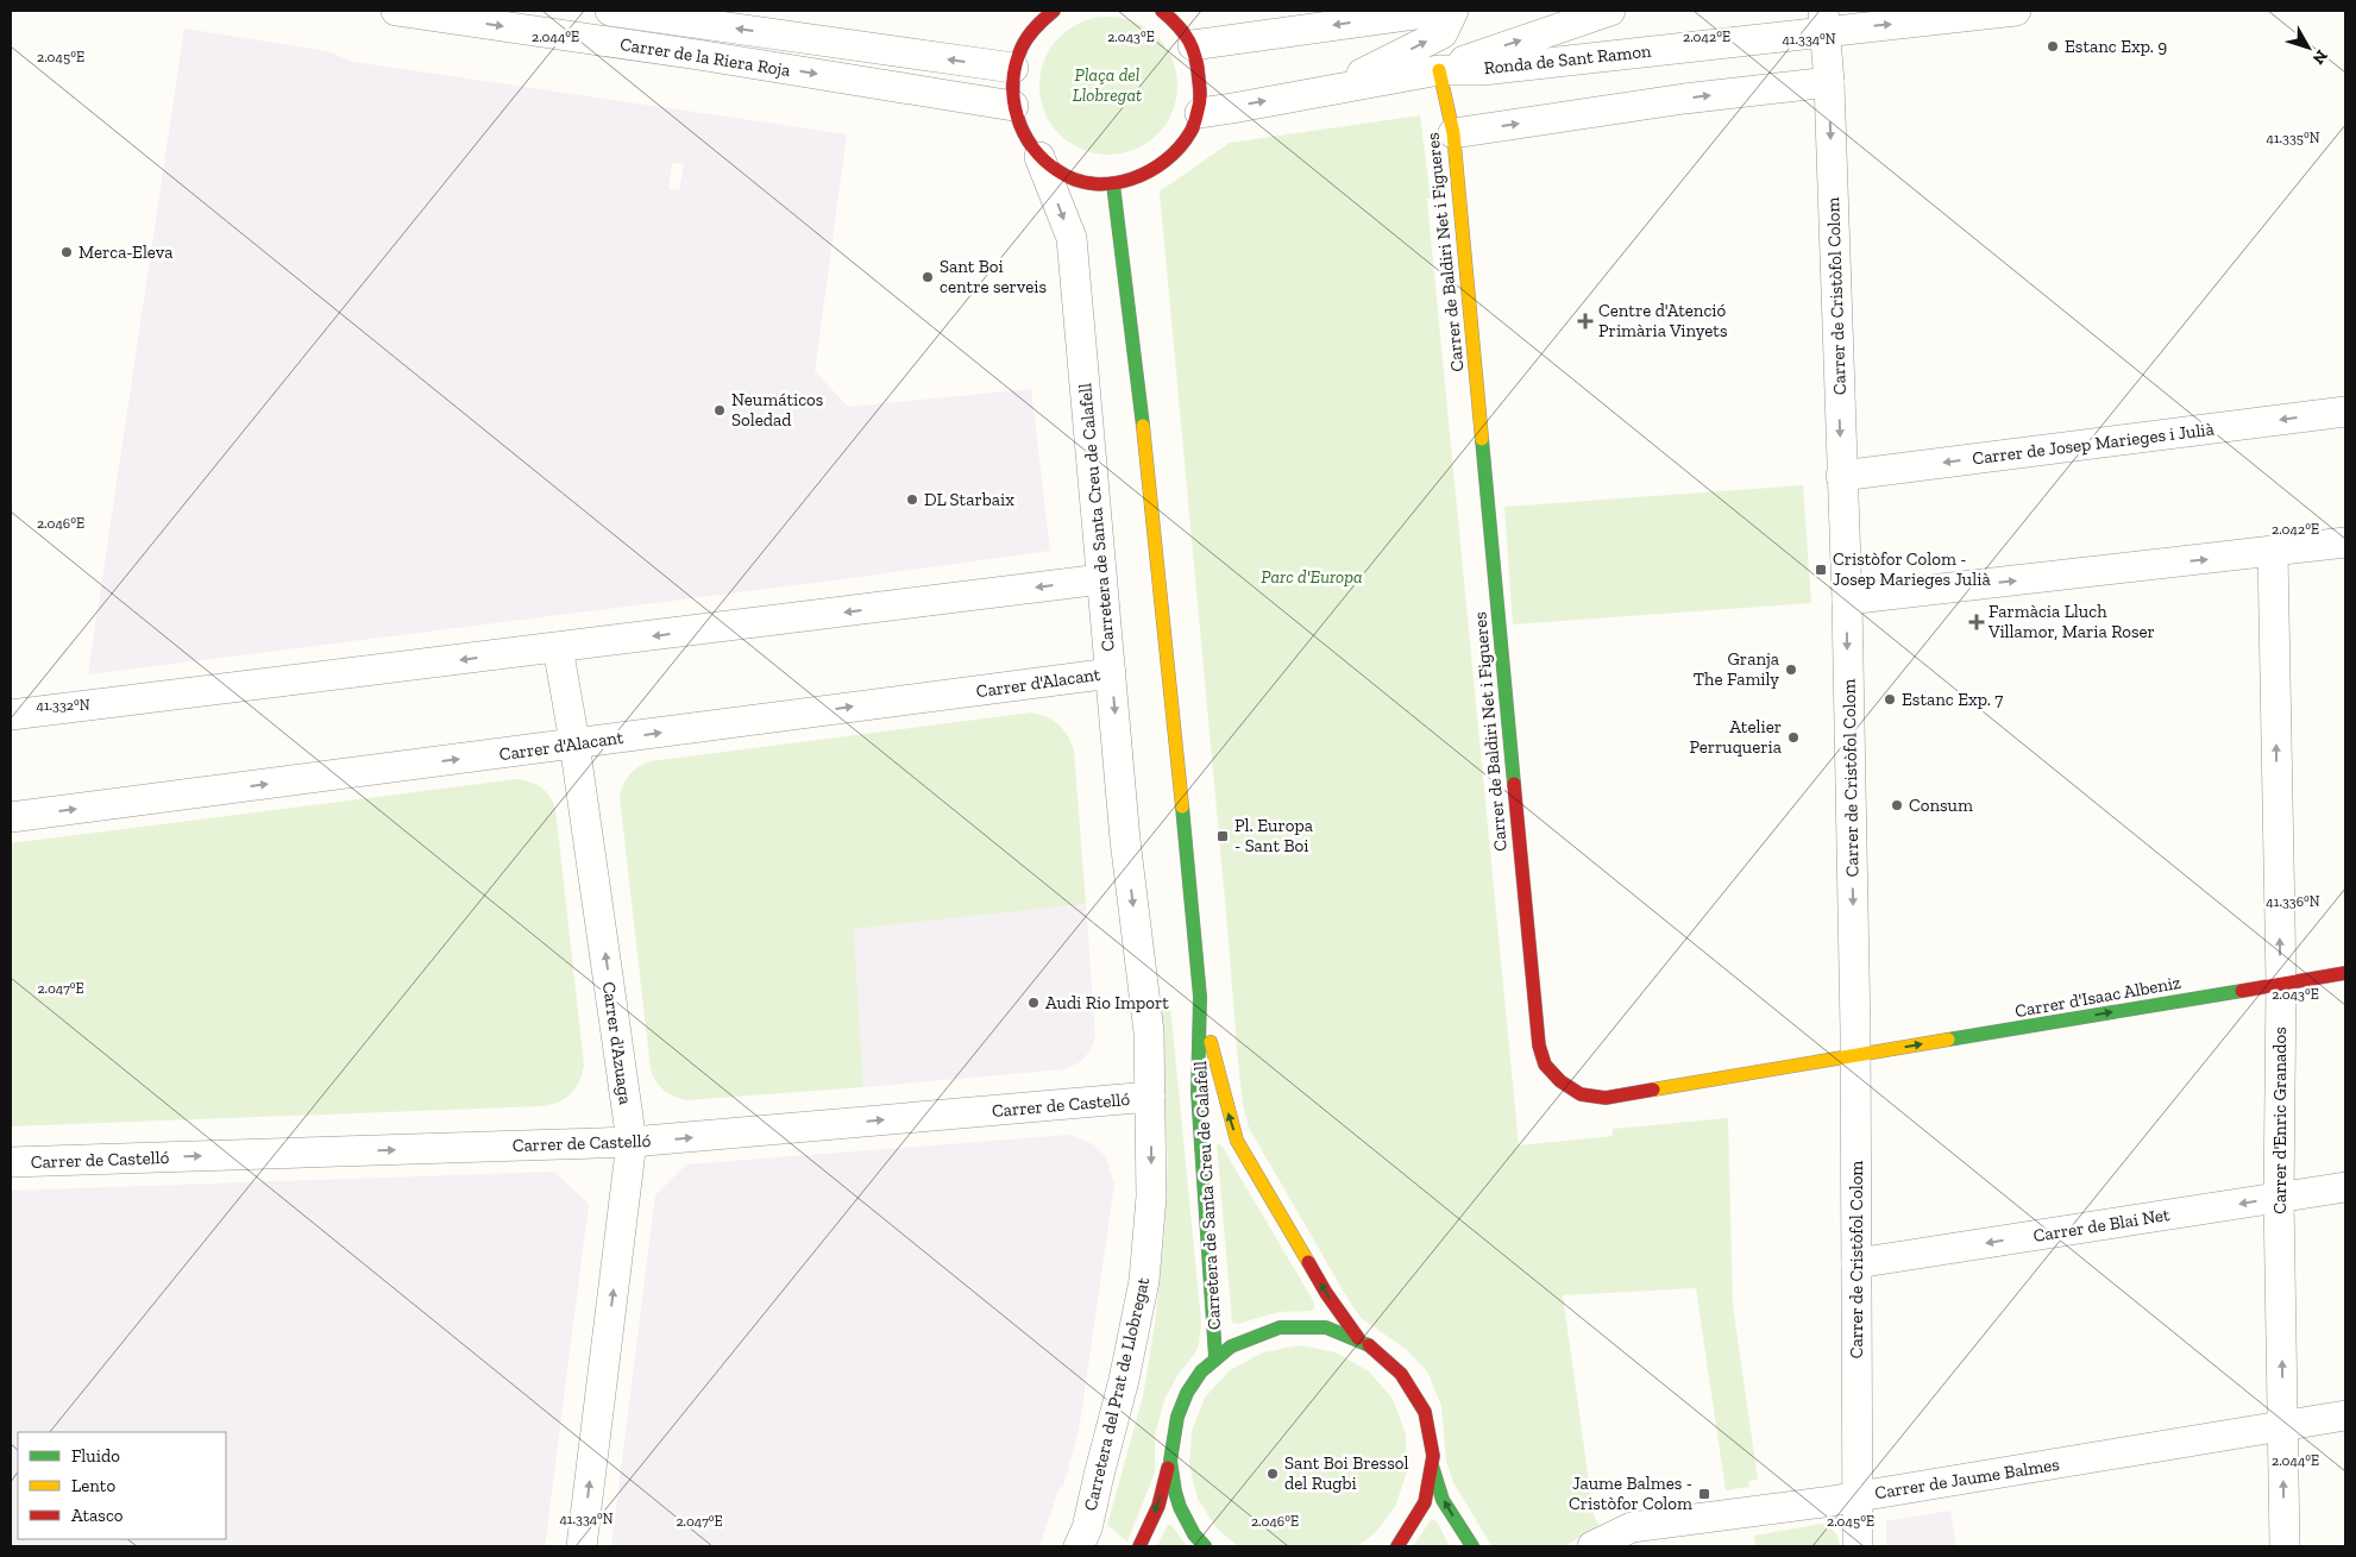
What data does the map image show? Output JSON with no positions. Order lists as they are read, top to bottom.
{
  "streets": {
    "street": [
      "Carrer de la Riera Roja",
      "Ronda de Sant Ramon",
      "Carrer de Baldiri Net i Figueres",
      "Carrer de Cristòfol Colom",
      "Carrer de Josep Marieges i Julià",
      "Carretera de Santa Creu de Calafell",
      "Carrer d'Alacant",
      "Carrer d'Isaac Albeniz",
      "Carrer d'Azuaga",
      "Carrer de Castelló",
      "Carrer d'Enric Granados",
      "Carrer de Blai Net",
      "Carretera del Prat de Llobregat",
      "Carrer de Jaume Balmes"
    ]
  },
  "crossings": [
    ["Ronda de Sant Ramon", "Carrer de Baldiri Net i Figueres"],
    ["Ronda de Sant Ramon", "Carrer de Cristòfol Colom"],
    ["Carrer de Baldiri Net i Figueres", "Carrer de Cristòfol Colom"],
    ["Carrer de Baldiri Net i Figueres", "Carrer d'Isaac Albeniz"],
    ["Carrer de Cristòfol Colom", "Carrer de Josep Marieges i Julià"],
    ["Carrer de Cristòfol Colom", "Carrer d'Isaac Albeniz"],
    ["Carrer de Cristòfol Colom", "Carrer de Blai Net"],
    ["Carrer de Cristòfol Colom", "Carrer de Jaume Balmes"],
    ["Carretera de Santa Creu de Calafell", "Carrer d'Alacant"],
    ["Carretera de Santa Creu de Calafell", "Carrer de Castelló"],
    ["Carretera de Santa Creu de Calafell", "Carretera del Prat de Llobregat"],
    ["Carrer d'Alacant", "Carrer d'Azuaga"],
    ["Carrer d'Isaac Albeniz", "Carrer d'Enric Granados"],
    ["Carrer d'Azuaga", "Carrer de Castelló"],
    ["Carrer de Castelló", "Carretera del Prat de Llobregat"],
    ["Carrer d'Enric Granados", "Carrer de Blai Net"],
    ["Carrer d'Enric Granados", "Carrer de Jaume Balmes"]
  ],
  "one_way": [
    "Carrer de Cristòfol Colom",
    "Carrer d'Isaac Albeniz",
    "Carrer d'Azuaga",
    "Carrer de Castelló",
    "Carrer d'Enric Granados",
    "Carrer de Blai Net"
  ],
  "parks": ["Plaça del Llobregat", "Parc d'Europa"],
  "places": {
    "other": [
      "Estanc Exp. 9",
      "Merca-Eleva",
      "Sant Boi centre serveis",
      "Neumáticos Soledad",
      "DL Starbaix",
      "Granja The Family",
      "Estanc Exp. 7",
      "Atelier Perruqueria",
      "Consum",
      "Audi Rio Import",
      "Sant Boi Bressol del Rugbi"
    ],
    "health": ["Centre d'Atenció Primària Vinyets", "Farmàcia Lluch Villamor, Maria Roser"],
    "transit": ["Cristòfor Colom - Josep Marieges Julià", "Pl. Europa - Sant Boi", "Jaume Balmes - Cristòfor Colom"]
  },
  "legend": ["Fluido", "Lento", "Atasco"],
  "north": "bottom right",
  "coordinates": [
    "2.042°E",
    "2.044°E",
    "2.043°E",
    "41.334°N",
    "2.045°E",
    "41.335°N",
    "2.046°E",
    "41.332°N",
    "41.336°N",
    "2.047°E"
  ]
}
